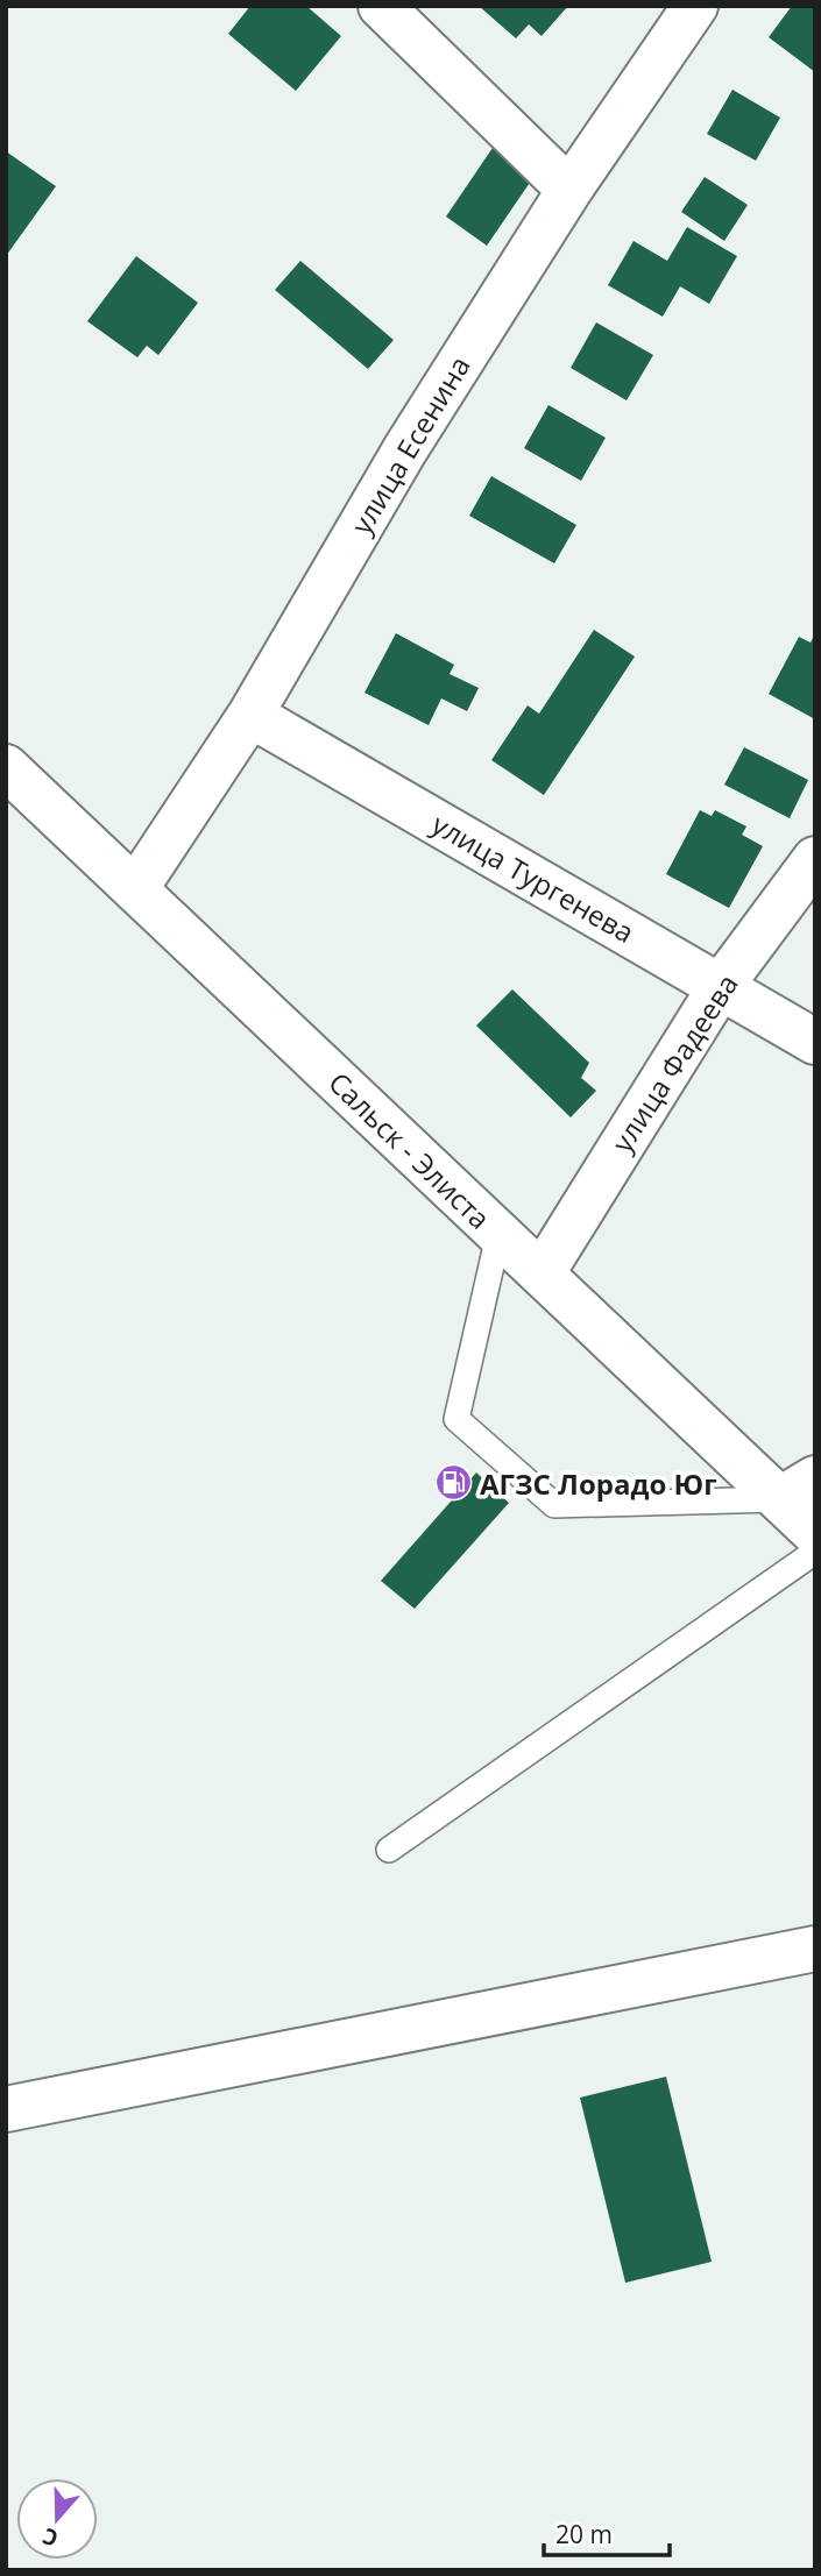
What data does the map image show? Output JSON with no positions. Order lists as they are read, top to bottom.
{
  "streets": {
    "street": [
      "улица Есенина",
      "улица Тургенева",
      "улица Фадеева",
      "Сальск - Элиста"
    ]
  },
  "crossings": [
    ["улица Есенина", "улица Тургенева"],
    ["улица Есенина", "Сальск - Элиста"],
    ["улица Тургенева", "улица Фадеева"],
    ["улица Фадеева", "Сальск - Элиста"]
  ],
  "places": {
    "fuel station": ["АГЗС Лорадо Юг"]
  },
  "scale_bar": "20 m",
  "north": "bottom"
}
